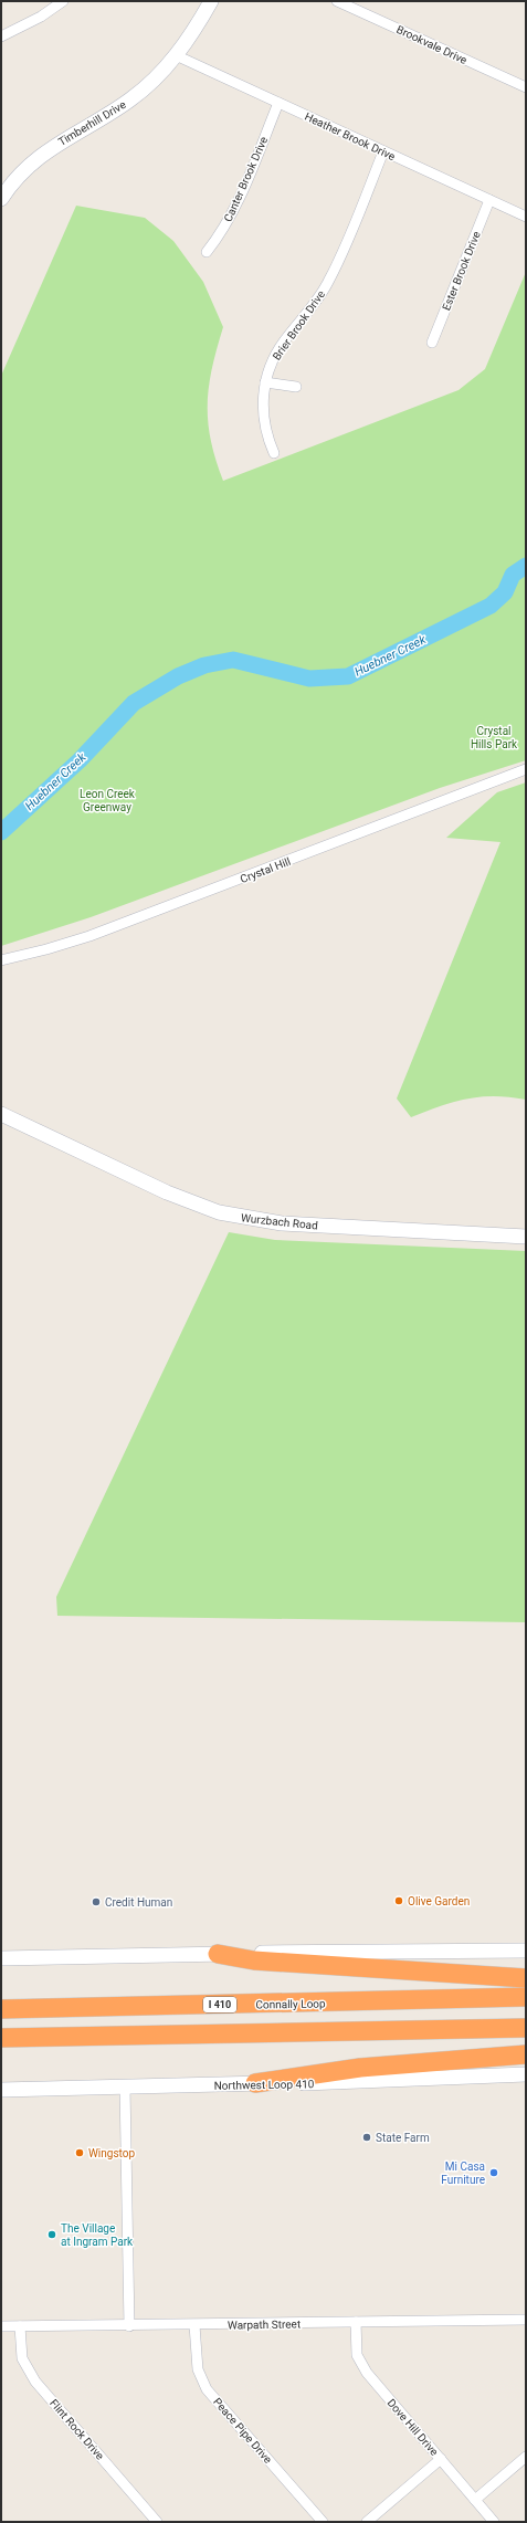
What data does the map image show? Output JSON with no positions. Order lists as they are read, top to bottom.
{
  "streets": {
    "highway": ["Connally Loop", "I 410"],
    "main road": ["Timberhill Drive", "Wurzbach Road", "Northwest Loop 410"],
    "street": [
      "Brookvale Drive",
      "Heather Brook Drive",
      "Canter Brook Drive",
      "Ester Brook Drive",
      "Brier Brook Drive",
      "Crystal Hill",
      "Warpath Street",
      "Dove Hill Drive",
      "Flint Rock Drive",
      "Peace Pipe Drive"
    ]
  },
  "crossings": [
    ["Timberhill Drive", "Heather Brook Drive"],
    ["Heather Brook Drive", "Canter Brook Drive"],
    ["Heather Brook Drive", "Ester Brook Drive"],
    ["Heather Brook Drive", "Brier Brook Drive"],
    ["Warpath Street", "Dove Hill Drive"],
    ["Warpath Street", "Flint Rock Drive"],
    ["Warpath Street", "Peace Pipe Drive"]
  ],
  "water": ["Huebner Creek"],
  "parks": ["Crystal Hills Park", "Leon Creek Greenway"],
  "places": [
    "Olive Garden",
    "Credit Human",
    "State Farm",
    "Wingstop",
    "Mi Casa Furniture",
    "The Village at Ingram Park"
  ]
}
